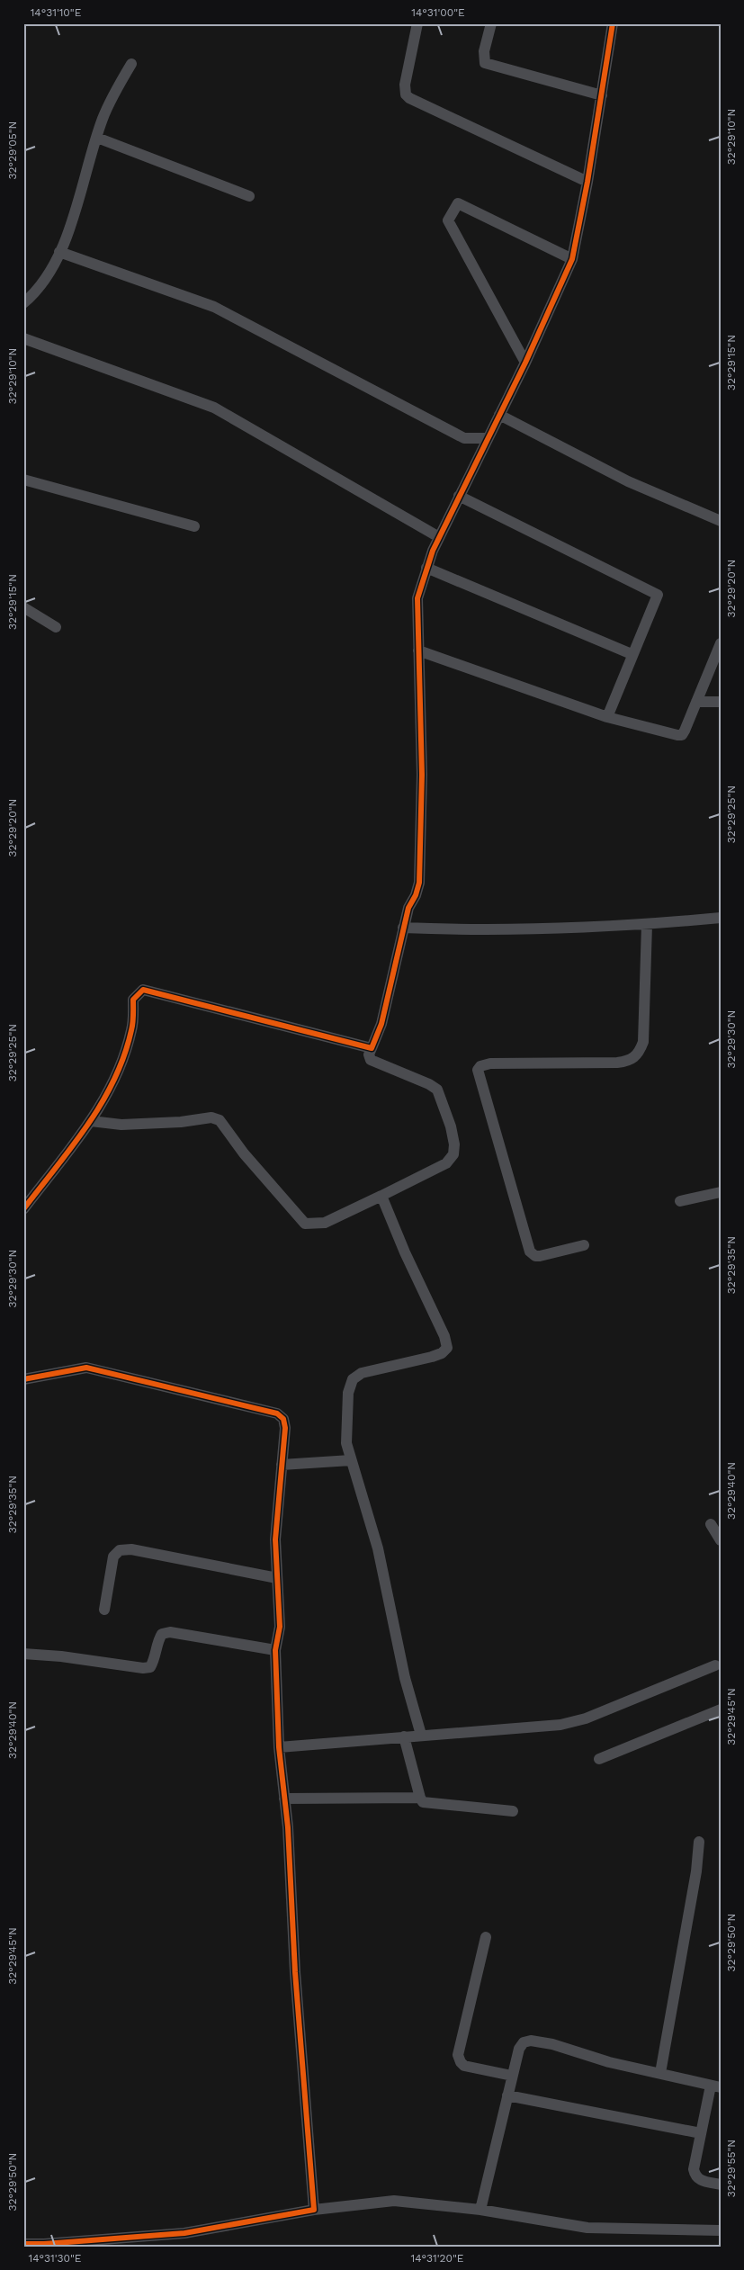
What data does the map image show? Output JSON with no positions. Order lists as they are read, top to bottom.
{
  "coordinates": [
    "14°31'10\"E",
    "14°31'00\"E",
    "32°29'10\"N",
    "32°29'05\"N",
    "32°29'15\"N",
    "32°29'20\"N",
    "32°29'25\"N",
    "32°29'30\"N",
    "32°29'35\"N",
    "32°29'40\"N",
    "32°29'45\"N",
    "32°29'50\"N",
    "32°29'55\"N",
    "14°31'30\"E",
    "14°31'20\"E"
  ]
}
